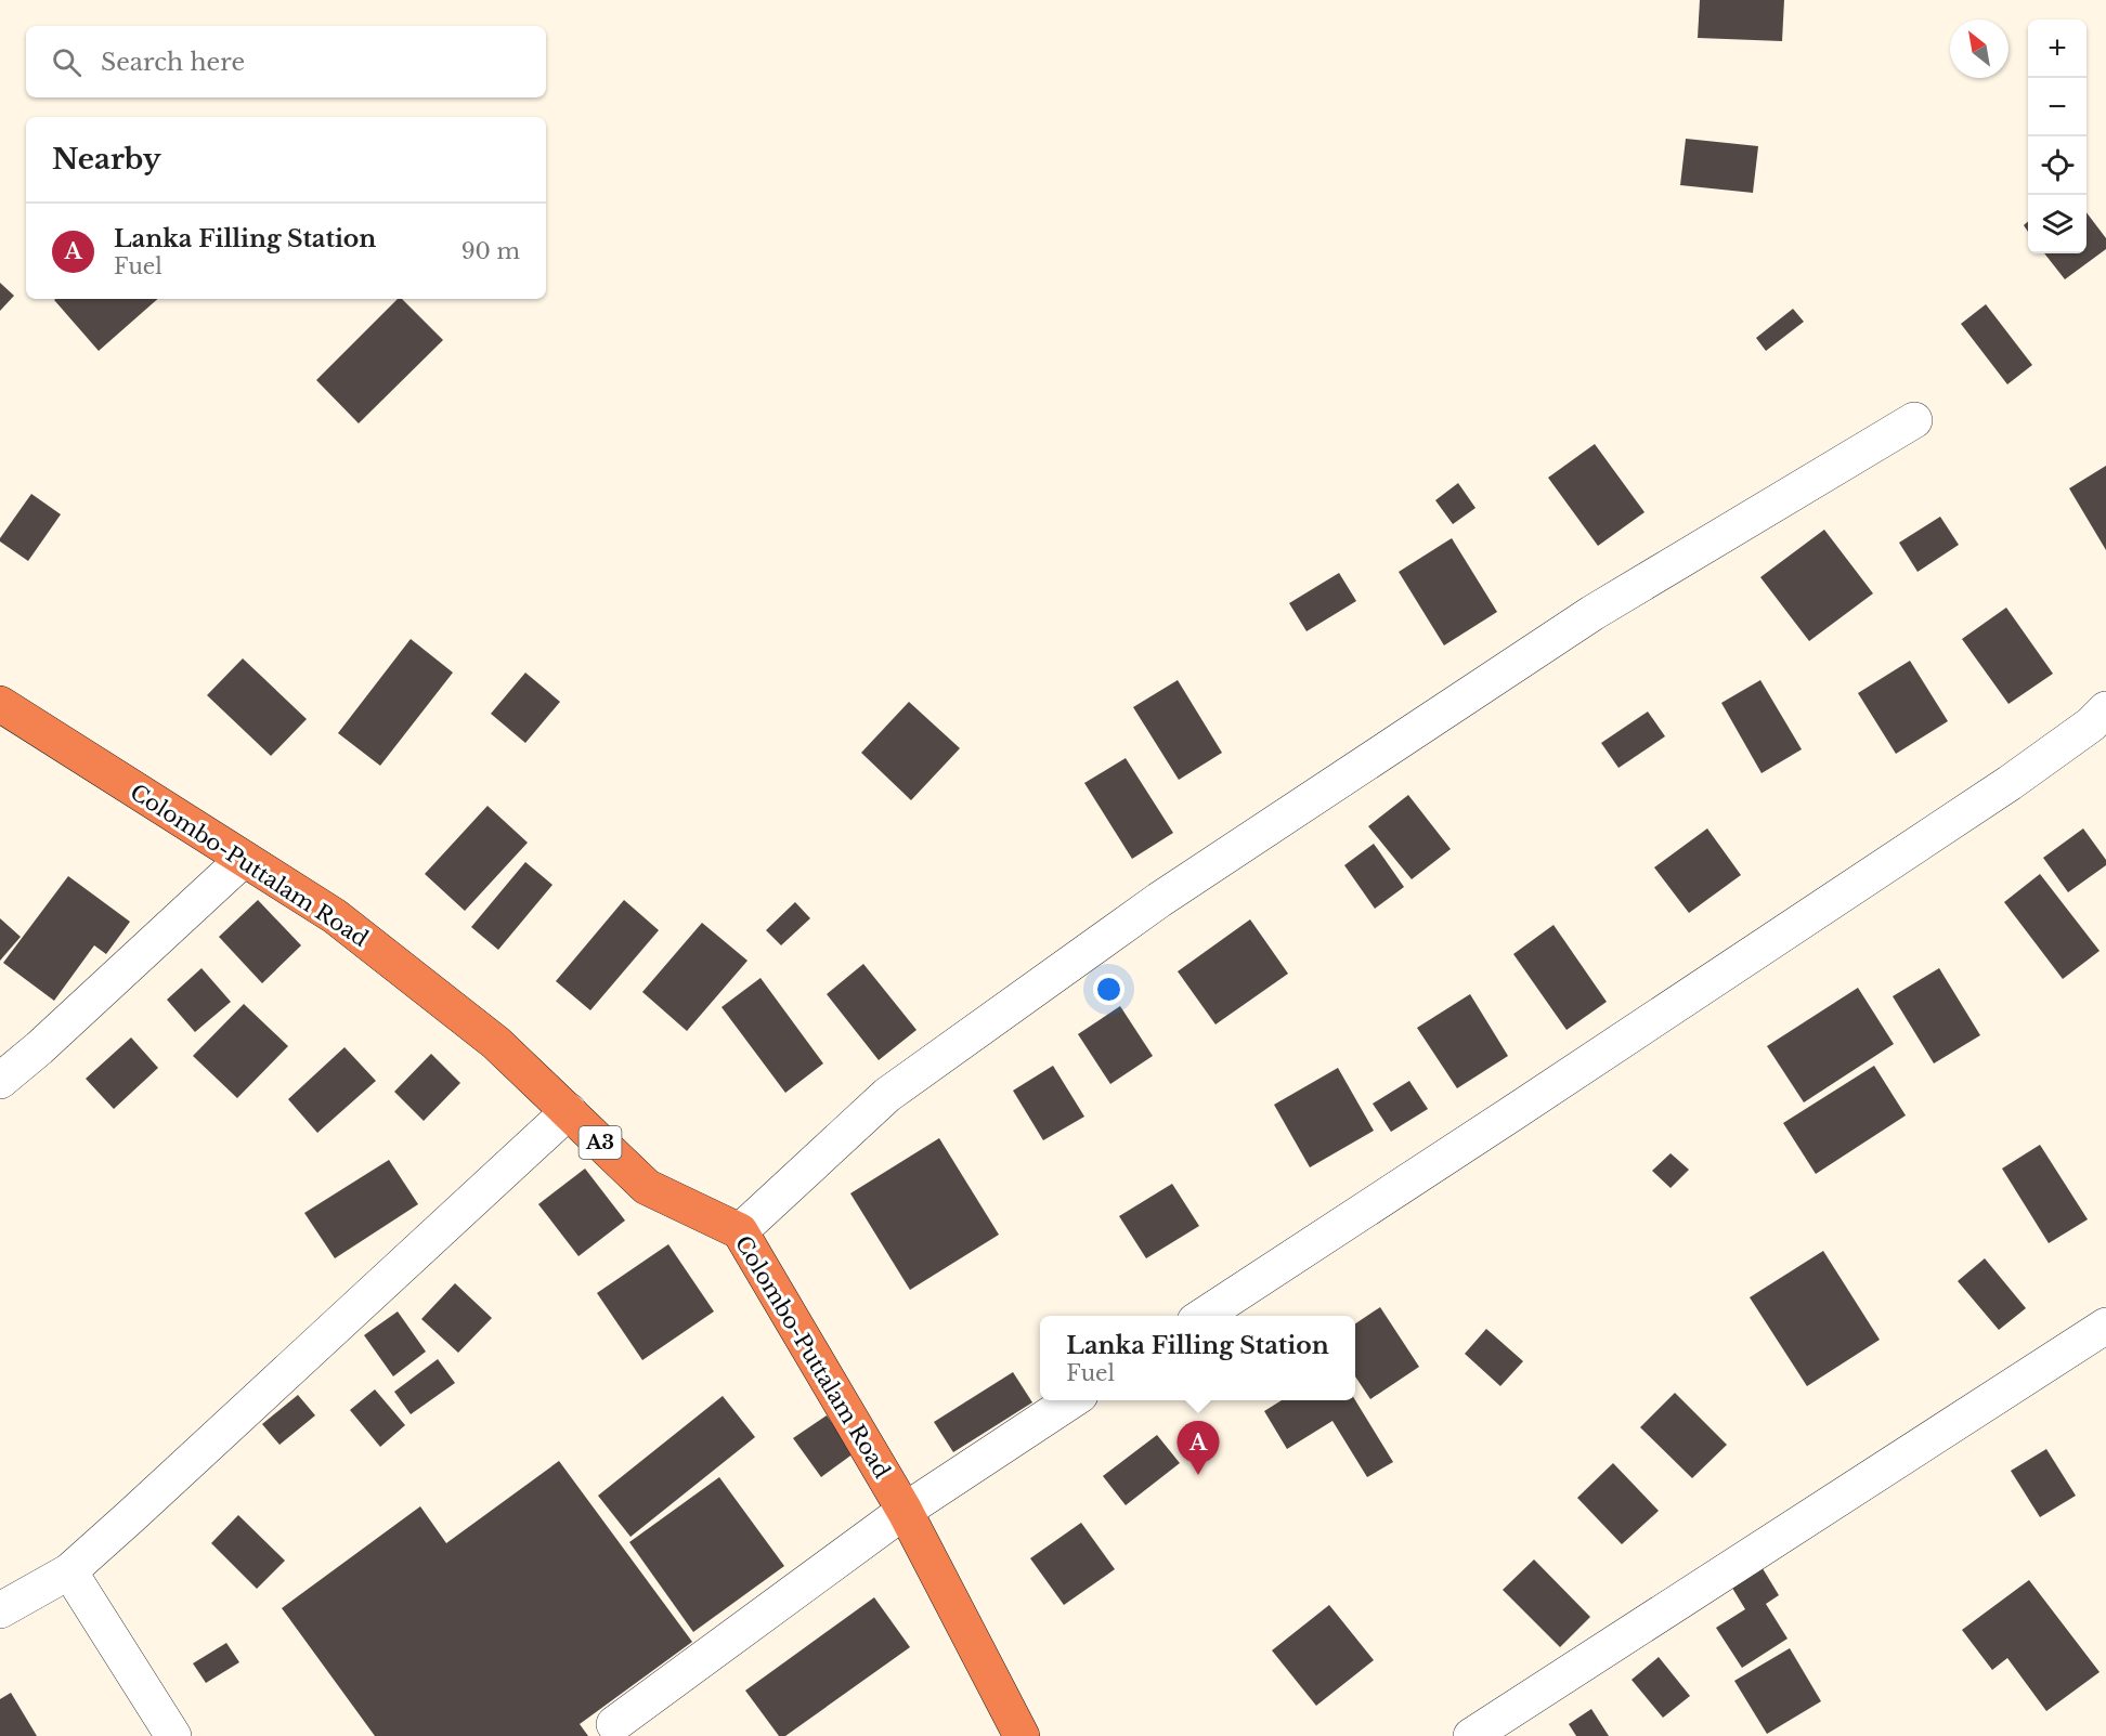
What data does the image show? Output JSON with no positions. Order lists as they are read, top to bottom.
{
  "streets": {
    "highway": ["Colombo-Puttalam Road", "A3"]
  },
  "north": "top left",
  "page": {
    "map_buttons": ["+", "−"],
    "search": "Search here",
    "heading": "Nearby",
    "list": [
      {
        "mark": "A",
        "name": "Lanka Filling Station",
        "note": "Fuel",
        "value": "90 m"
      }
    ],
    "popup": ["Lanka Filling Station", "Fuel"],
    "pins": "A"
  }
}
